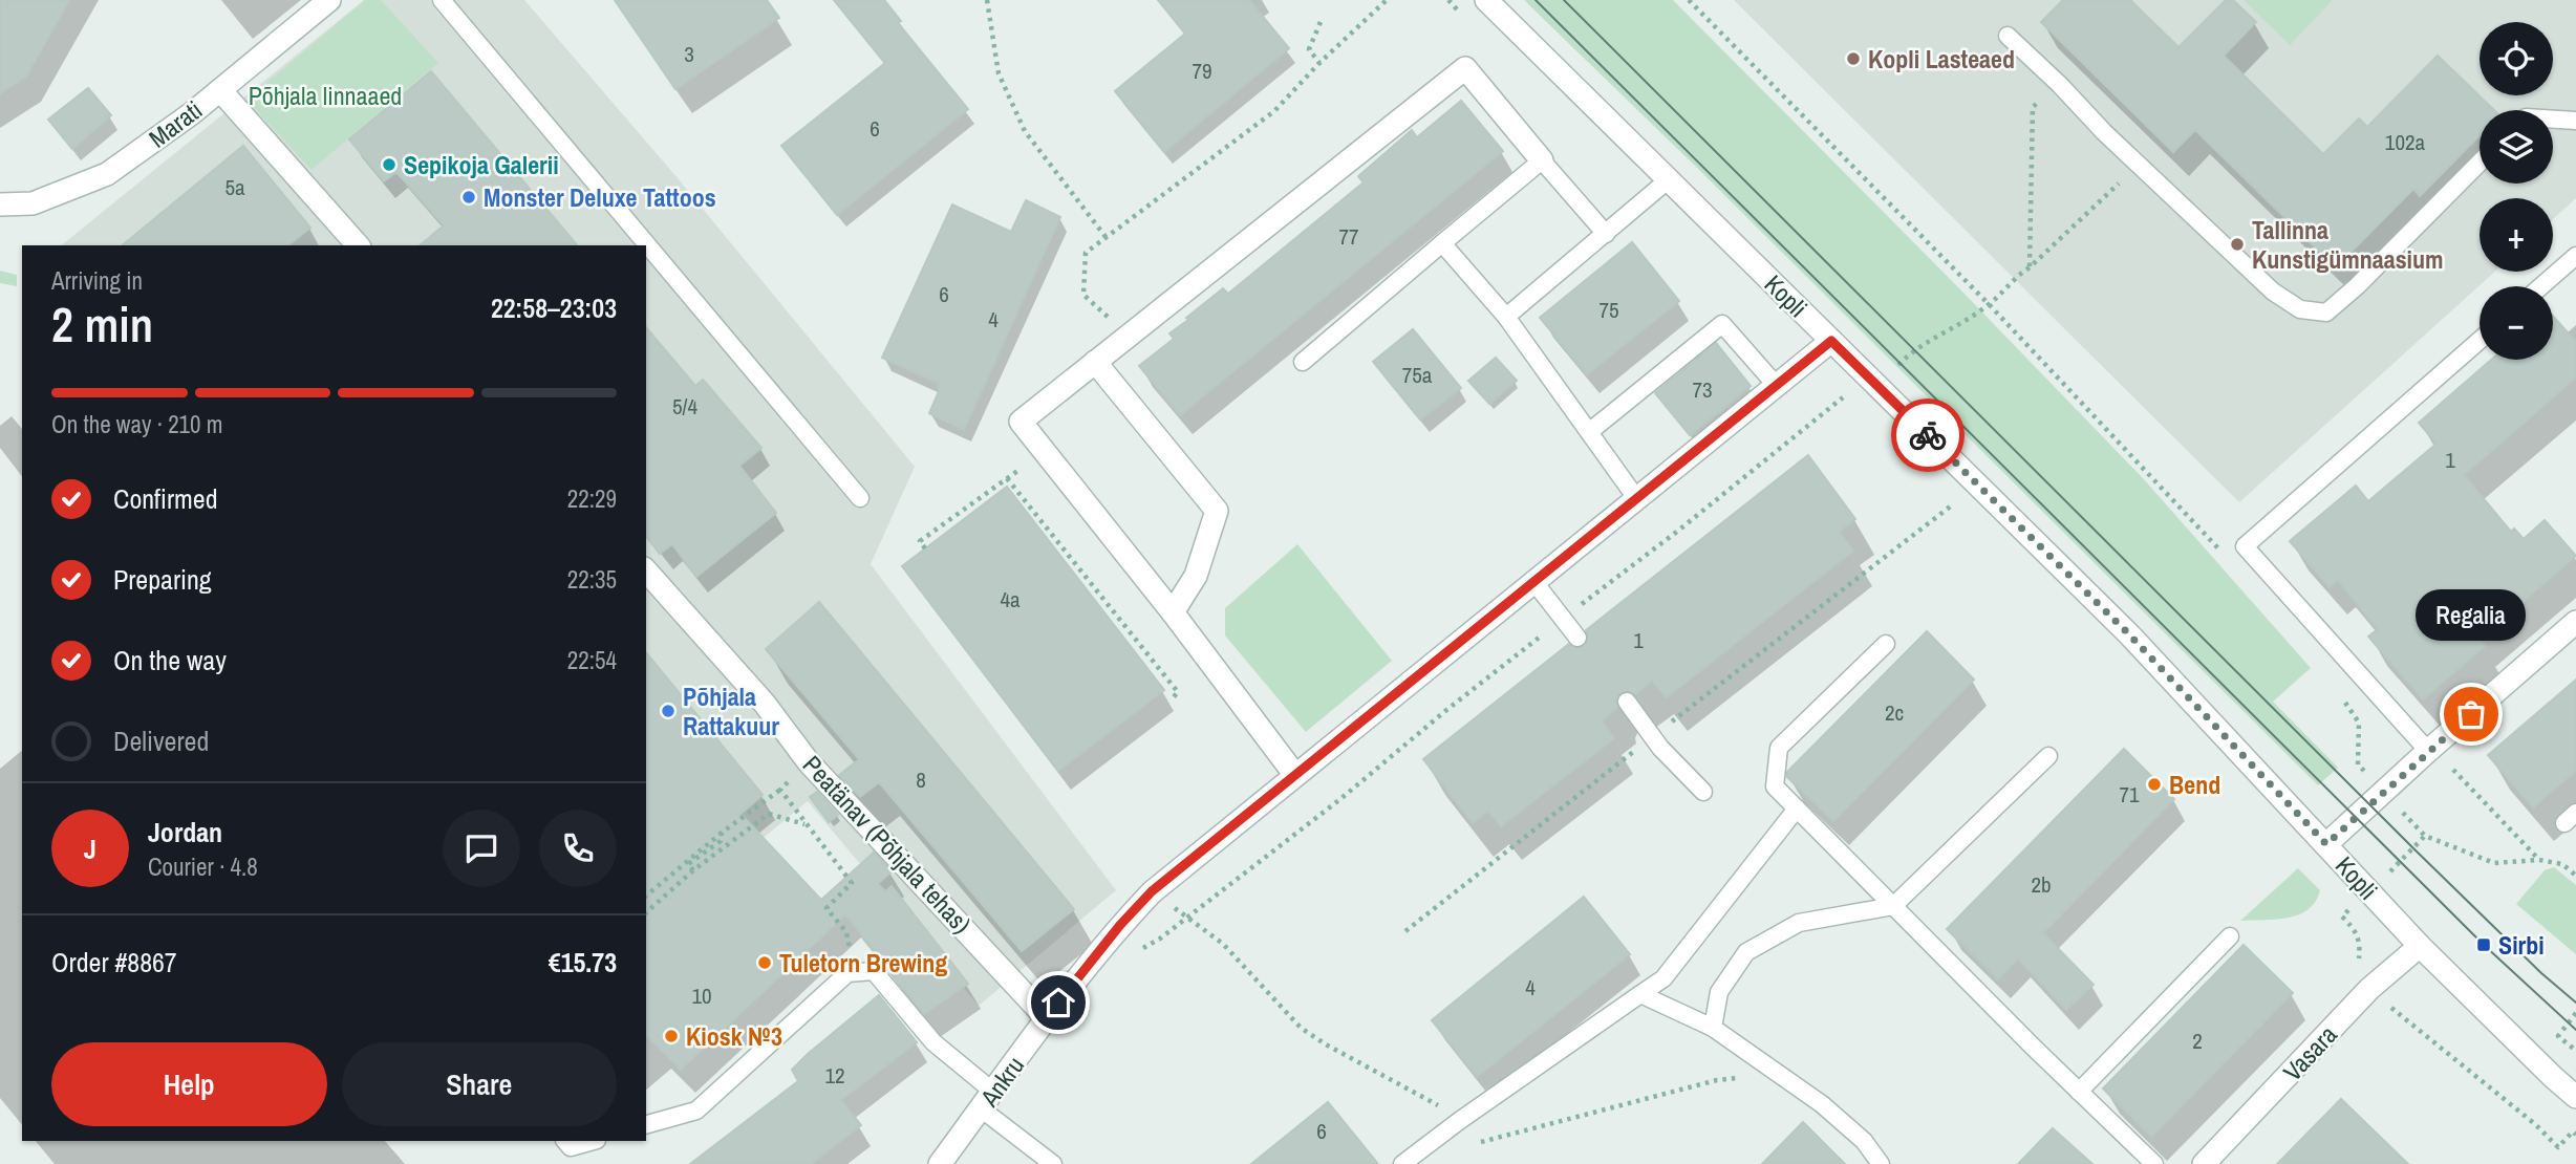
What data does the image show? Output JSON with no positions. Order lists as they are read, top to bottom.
{
  "streets": {
    "street": [
      "Marati",
      "Kopli",
      "Peatänav (Põhjala tehas)",
      "Vasara",
      "Ankru"
    ]
  },
  "crossings": [
    ["Kopli", "Vasara"],
    ["Kopli", "Ankru"],
    ["Peatänav (Põhjala tehas)", "Ankru"]
  ],
  "parks": ["Põhjala linnaaed"],
  "places": {
    "other": [
      "Kopli Lasteaed",
      "Sepikoja Galerii",
      "Monster Deluxe Tattoos",
      "Tallinna Kunstigümnaasium",
      "Põhjala Rattakuur",
      "Regalia",
      "Bend",
      "Tuletorn Brewing",
      "Kiosk №3"
    ],
    "transit": ["Sirbi"]
  },
  "house_numbers": [
    "3",
    "79",
    "6",
    "102a",
    "5a",
    "77",
    "6",
    "75",
    "4",
    "75a",
    "73",
    "5/4",
    "1",
    "4a",
    "1",
    "2c",
    "8",
    "71",
    "2b",
    "4",
    "10",
    "2",
    "12",
    "6"
  ],
  "page": {
    "map_buttons": ["+", "−"],
    "heading": ["2 min", "Arriving in", "22:58–23:03"],
    "panel": [
      "Jordan",
      "Courier · 4.8",
      "Order #8867",
      "€15.73"
    ],
    "bar": "On the way · 210 m",
    "list": [
      ["Confirmed", "22:29"],
      ["Preparing", "22:35"],
      ["On the way", "22:54"],
      "Delivered"
    ],
    "bubble": "Regalia",
    "round": "J",
    "buttons": ["Help", "Share"]
  }
}
